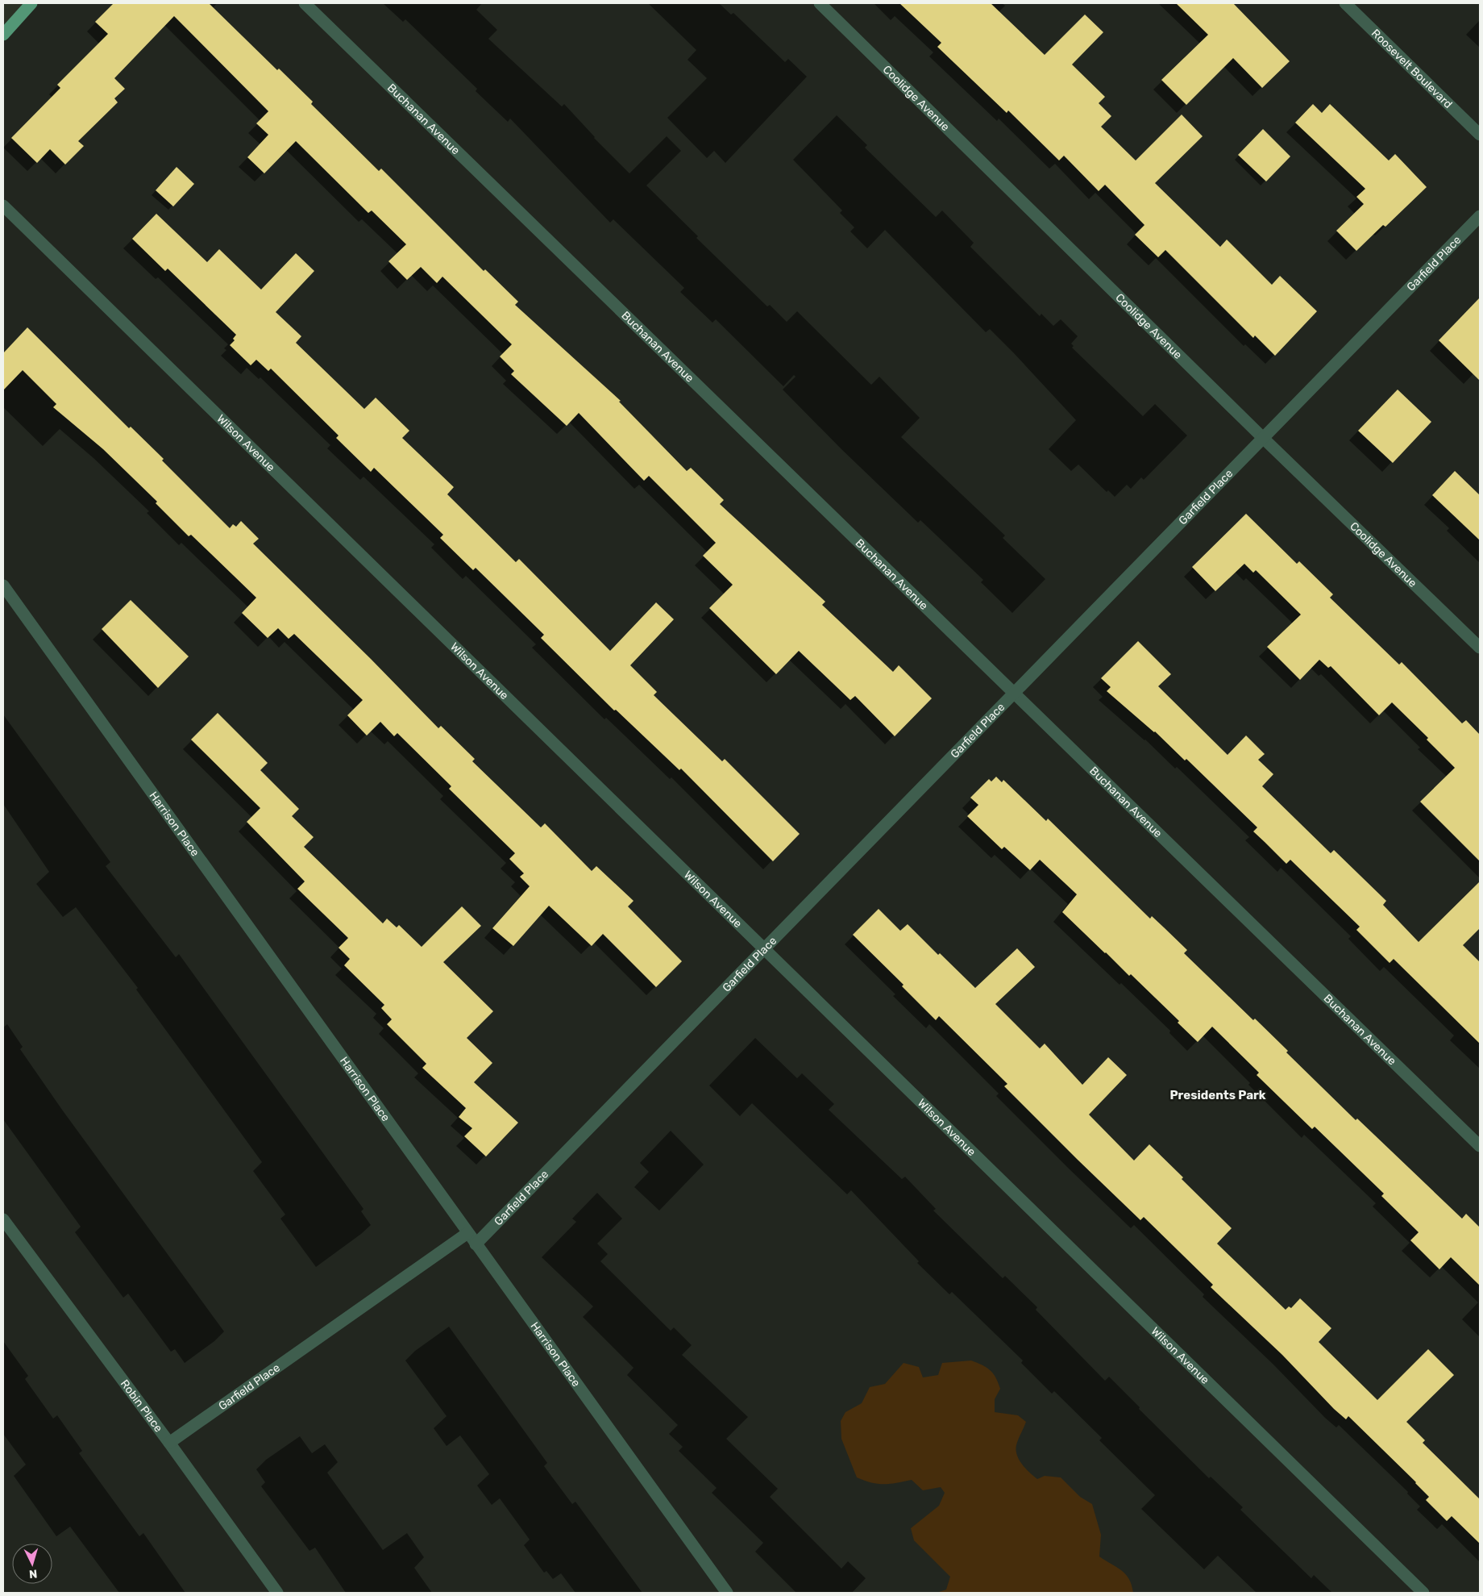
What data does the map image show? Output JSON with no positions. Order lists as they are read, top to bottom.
{
  "streets": {
    "street": [
      "Roosevelt Boulevard",
      "Coolidge Avenue",
      "Buchanan Avenue",
      "Garfield Place",
      "Wilson Avenue",
      "Harrison Place",
      "Robin Place"
    ]
  },
  "crossings": [
    ["Coolidge Avenue", "Garfield Place"],
    ["Buchanan Avenue", "Garfield Place"],
    ["Garfield Place", "Wilson Avenue"],
    ["Garfield Place", "Harrison Place"],
    ["Garfield Place", "Robin Place"]
  ],
  "districts": ["Presidents Park"],
  "north": "bottom"
}
